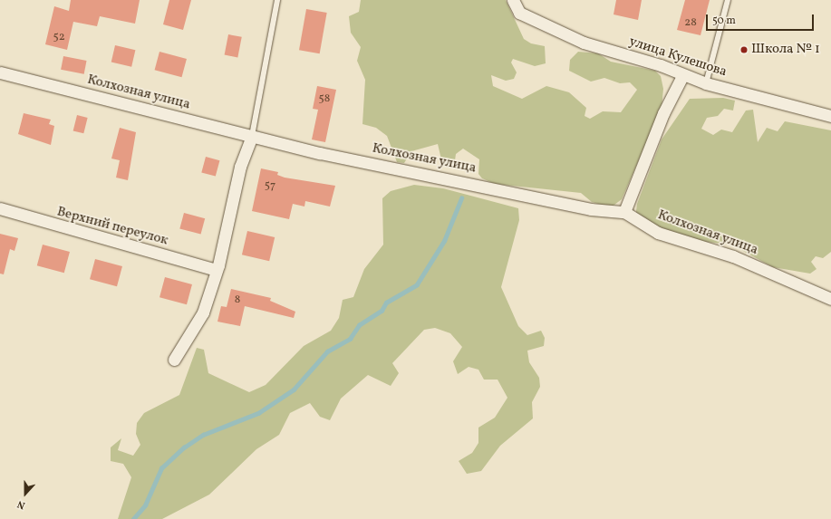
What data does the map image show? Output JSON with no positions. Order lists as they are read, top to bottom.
{
  "streets": {
    "street": ["улица Кулешова", "Колхозная улица", "Верхний переулок"]
  },
  "places": ["Школа № 1"],
  "house_numbers": [
    "28",
    "52",
    "58",
    "57",
    "8"
  ],
  "scale_bar": "50 m",
  "north": "bottom"
}
